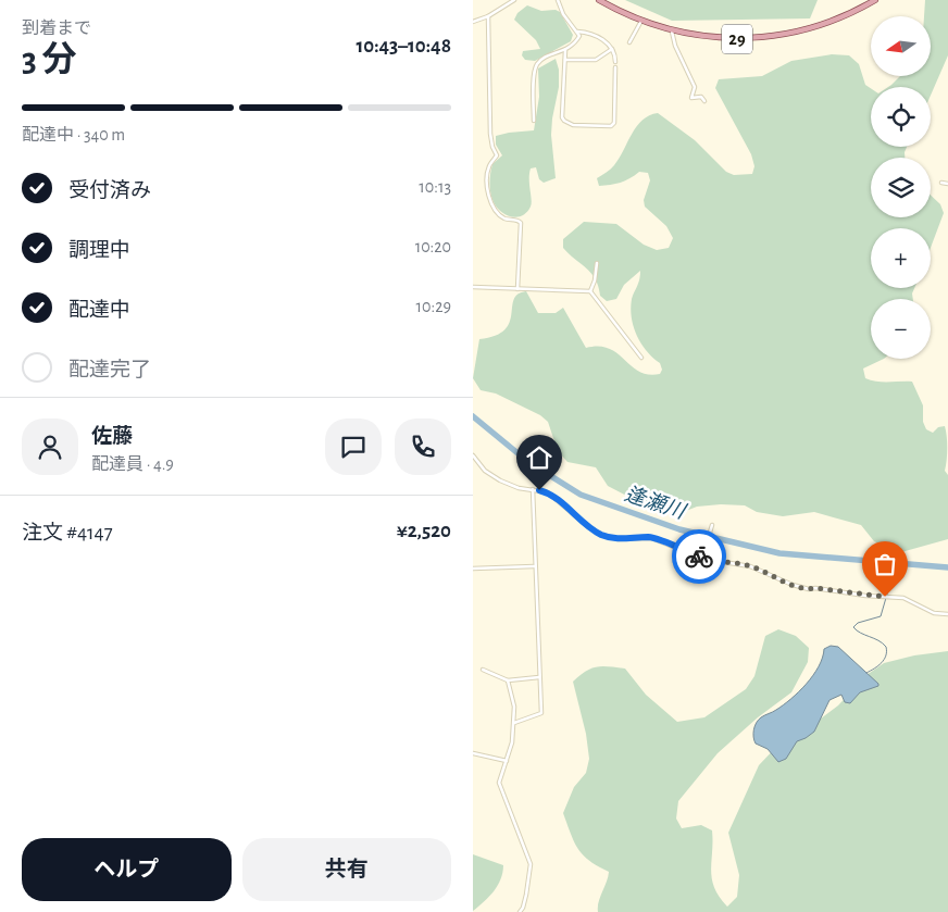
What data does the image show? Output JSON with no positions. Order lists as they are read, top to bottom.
{
  "streets": {
    "main road": ["29"]
  },
  "water": ["逢瀬川"],
  "north": "left",
  "page": {
    "heading": ["3 分", "到着まで", "10:43–10:48"],
    "panel": [
      "佐藤",
      "配達員 · 4.9",
      "注文 #4147",
      "¥2,520"
    ],
    "map_buttons": ["+", "−"],
    "bar": "配達中 · 340 m",
    "list": [
      ["受付済み", "10:13"],
      ["調理中", "10:20"],
      ["配達中", "10:29"],
      "配達完了"
    ],
    "buttons": ["ヘルプ", "共有"]
  }
}
